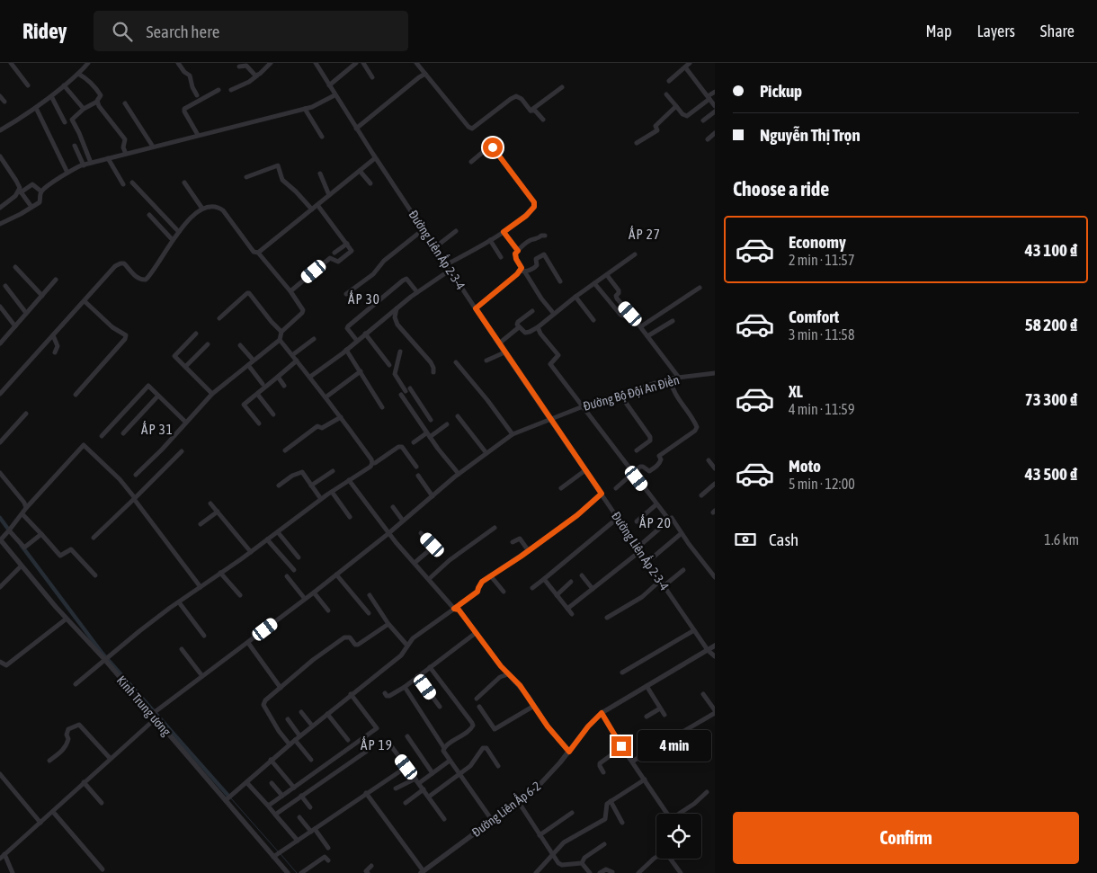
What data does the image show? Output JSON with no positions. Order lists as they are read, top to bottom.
{
  "streets": {
    "street": [
      "Đường Liên Ấp 2-3-4",
      "Đường Bộ Đội An Điền",
      "Kinh Trung ương",
      "Đường Liên Ấp 6-2"
    ]
  },
  "crossings": [
    ["Đường Liên Ấp 2-3-4", "Đường Bộ Đội An Điền"],
    ["Đường Liên Ấp 2-3-4", "Đường Liên Ấp 6-2"],
    ["Đường Bộ Đội An Điền", "Kinh Trung ương"]
  ],
  "districts": [
    "ẤP 27",
    "ẤP 30",
    "ẤP 31",
    "ẤP 20",
    "ẤP 19"
  ],
  "page": {
    "header": "Ridey",
    "search": "Search here",
    "nav": ["Map", "Layers", "Share"],
    "banner": ["Pickup", "Nguyễn Thị Trọn"],
    "heading": "Choose a ride",
    "list": [
      {
        "name": "Economy",
        "note": "2 min · 11:57",
        "value": "43 100 ₫"
      },
      {
        "name": "Comfort",
        "note": "3 min · 11:58",
        "value": "58 200 ₫"
      },
      {
        "name": "XL",
        "note": "4 min · 11:59",
        "value": "73 300 ₫"
      },
      {
        "name": "Moto",
        "note": "5 min · 12:00",
        "value": "43 500 ₫"
      }
    ],
    "pay": ["Cash", "1.6 km"],
    "bubble": "4 min",
    "buttons": "Confirm"
  }
}
